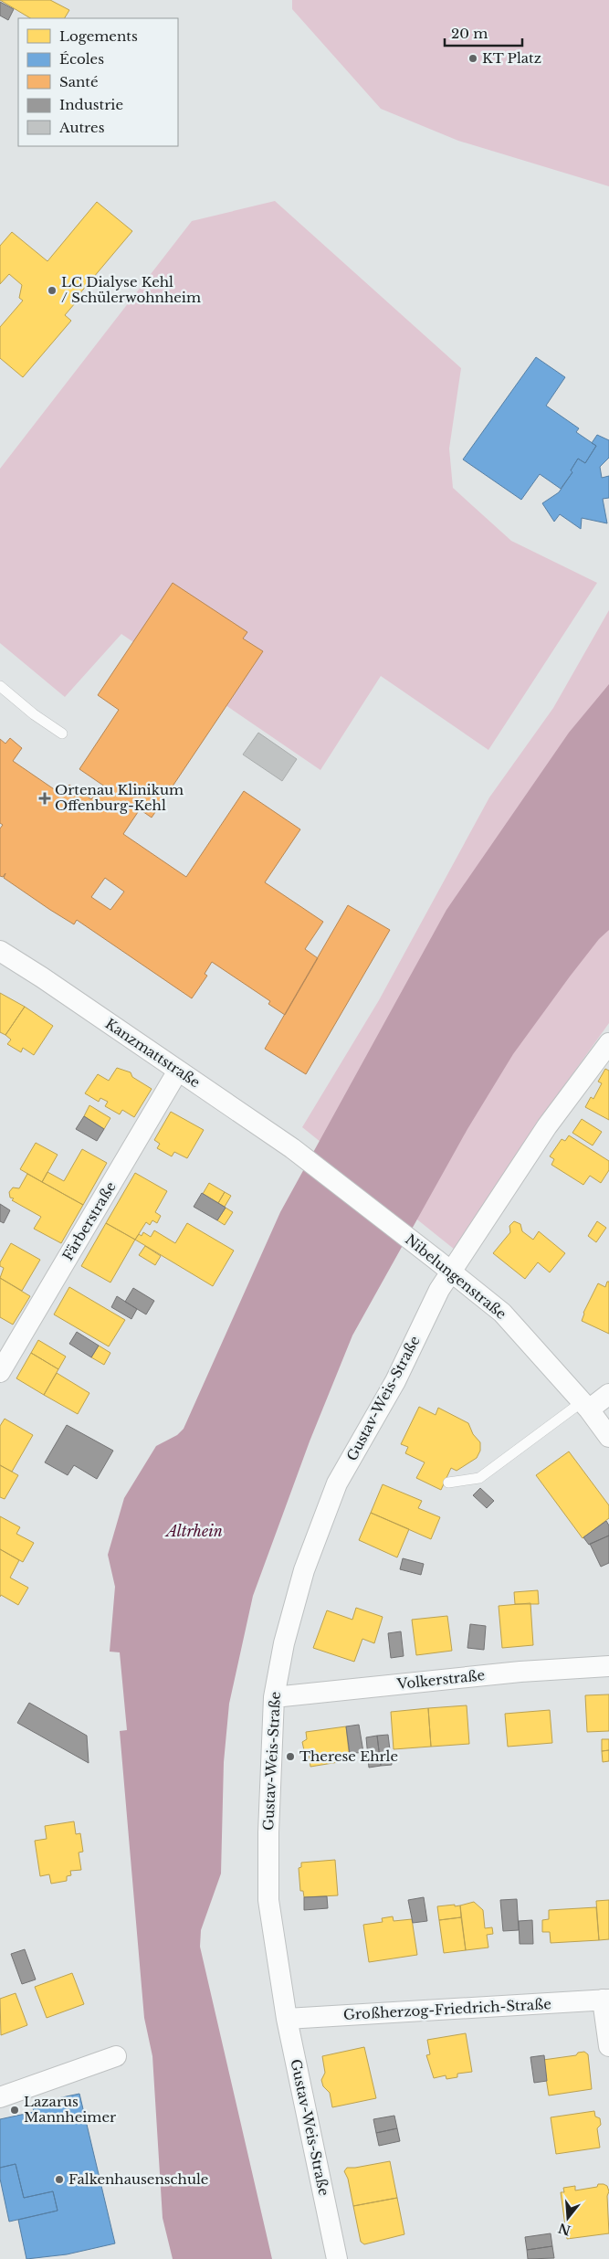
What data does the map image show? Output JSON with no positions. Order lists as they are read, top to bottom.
{
  "streets": {
    "street": [
      "Kanzmattstraße",
      "Färberstraße",
      "Nibelungenstraße",
      "Gustav-Weis-Straße",
      "Volkerstraße",
      "Großherzog-Friedrich-Straße"
    ]
  },
  "crossings": [
    ["Kanzmattstraße", "Färberstraße"],
    ["Kanzmattstraße", "Nibelungenstraße"],
    ["Nibelungenstraße", "Gustav-Weis-Straße"],
    ["Gustav-Weis-Straße", "Volkerstraße"],
    ["Gustav-Weis-Straße", "Großherzog-Friedrich-Straße"]
  ],
  "water": ["Altrhein"],
  "places": {
    "other": [
      "KT Platz",
      "LC Dialyse Kehl / Schülerwohnheim",
      "Therese Ehrle",
      "Lazarus Mannheimer",
      "Falkenhausenschule"
    ],
    "health": ["Ortenau Klinikum Offenburg-Kehl"]
  },
  "legend": [
    "Logements",
    "Écoles",
    "Santé",
    "Industrie",
    "Autres"
  ],
  "scale_bar": "20 m",
  "north": "bottom"
}
